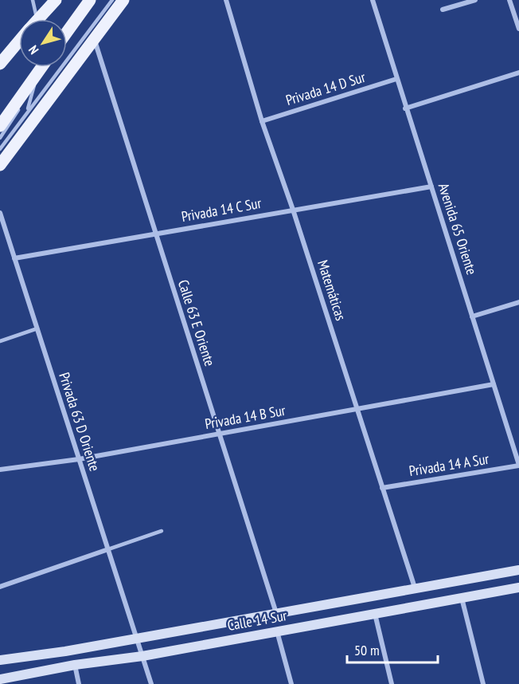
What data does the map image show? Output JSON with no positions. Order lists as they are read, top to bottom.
{
  "streets": {
    "main road": ["Calle 14 Sur"],
    "street": [
      "Privada 14 D Sur",
      "Privada 14 C Sur",
      "Avenida 65 Oriente",
      "Matemáticas",
      "Calle 63 E Oriente",
      "Privada 14 B Sur",
      "Privada 63 D Oriente",
      "Privada 14 A Sur"
    ]
  },
  "crossings": [
    ["Privada 14 D Sur", "Avenida 65 Oriente"],
    ["Privada 14 D Sur", "Matemáticas"],
    ["Privada 14 C Sur", "Avenida 65 Oriente"],
    ["Privada 14 C Sur", "Matemáticas"],
    ["Privada 14 C Sur", "Calle 63 E Oriente"],
    ["Privada 14 C Sur", "Privada 63 D Oriente"],
    ["Avenida 65 Oriente", "Privada 14 B Sur"],
    ["Avenida 65 Oriente", "Privada 14 A Sur"],
    ["Matemáticas", "Privada 14 B Sur"],
    ["Matemáticas", "Privada 14 A Sur"],
    ["Matemáticas", "Calle 14 Sur"],
    ["Calle 63 E Oriente", "Privada 14 B Sur"],
    ["Calle 63 E Oriente", "Calle 14 Sur"],
    ["Privada 14 B Sur", "Privada 63 D Oriente"],
    ["Privada 63 D Oriente", "Calle 14 Sur"]
  ],
  "scale_bar": "50 m",
  "north": "bottom left"
}
